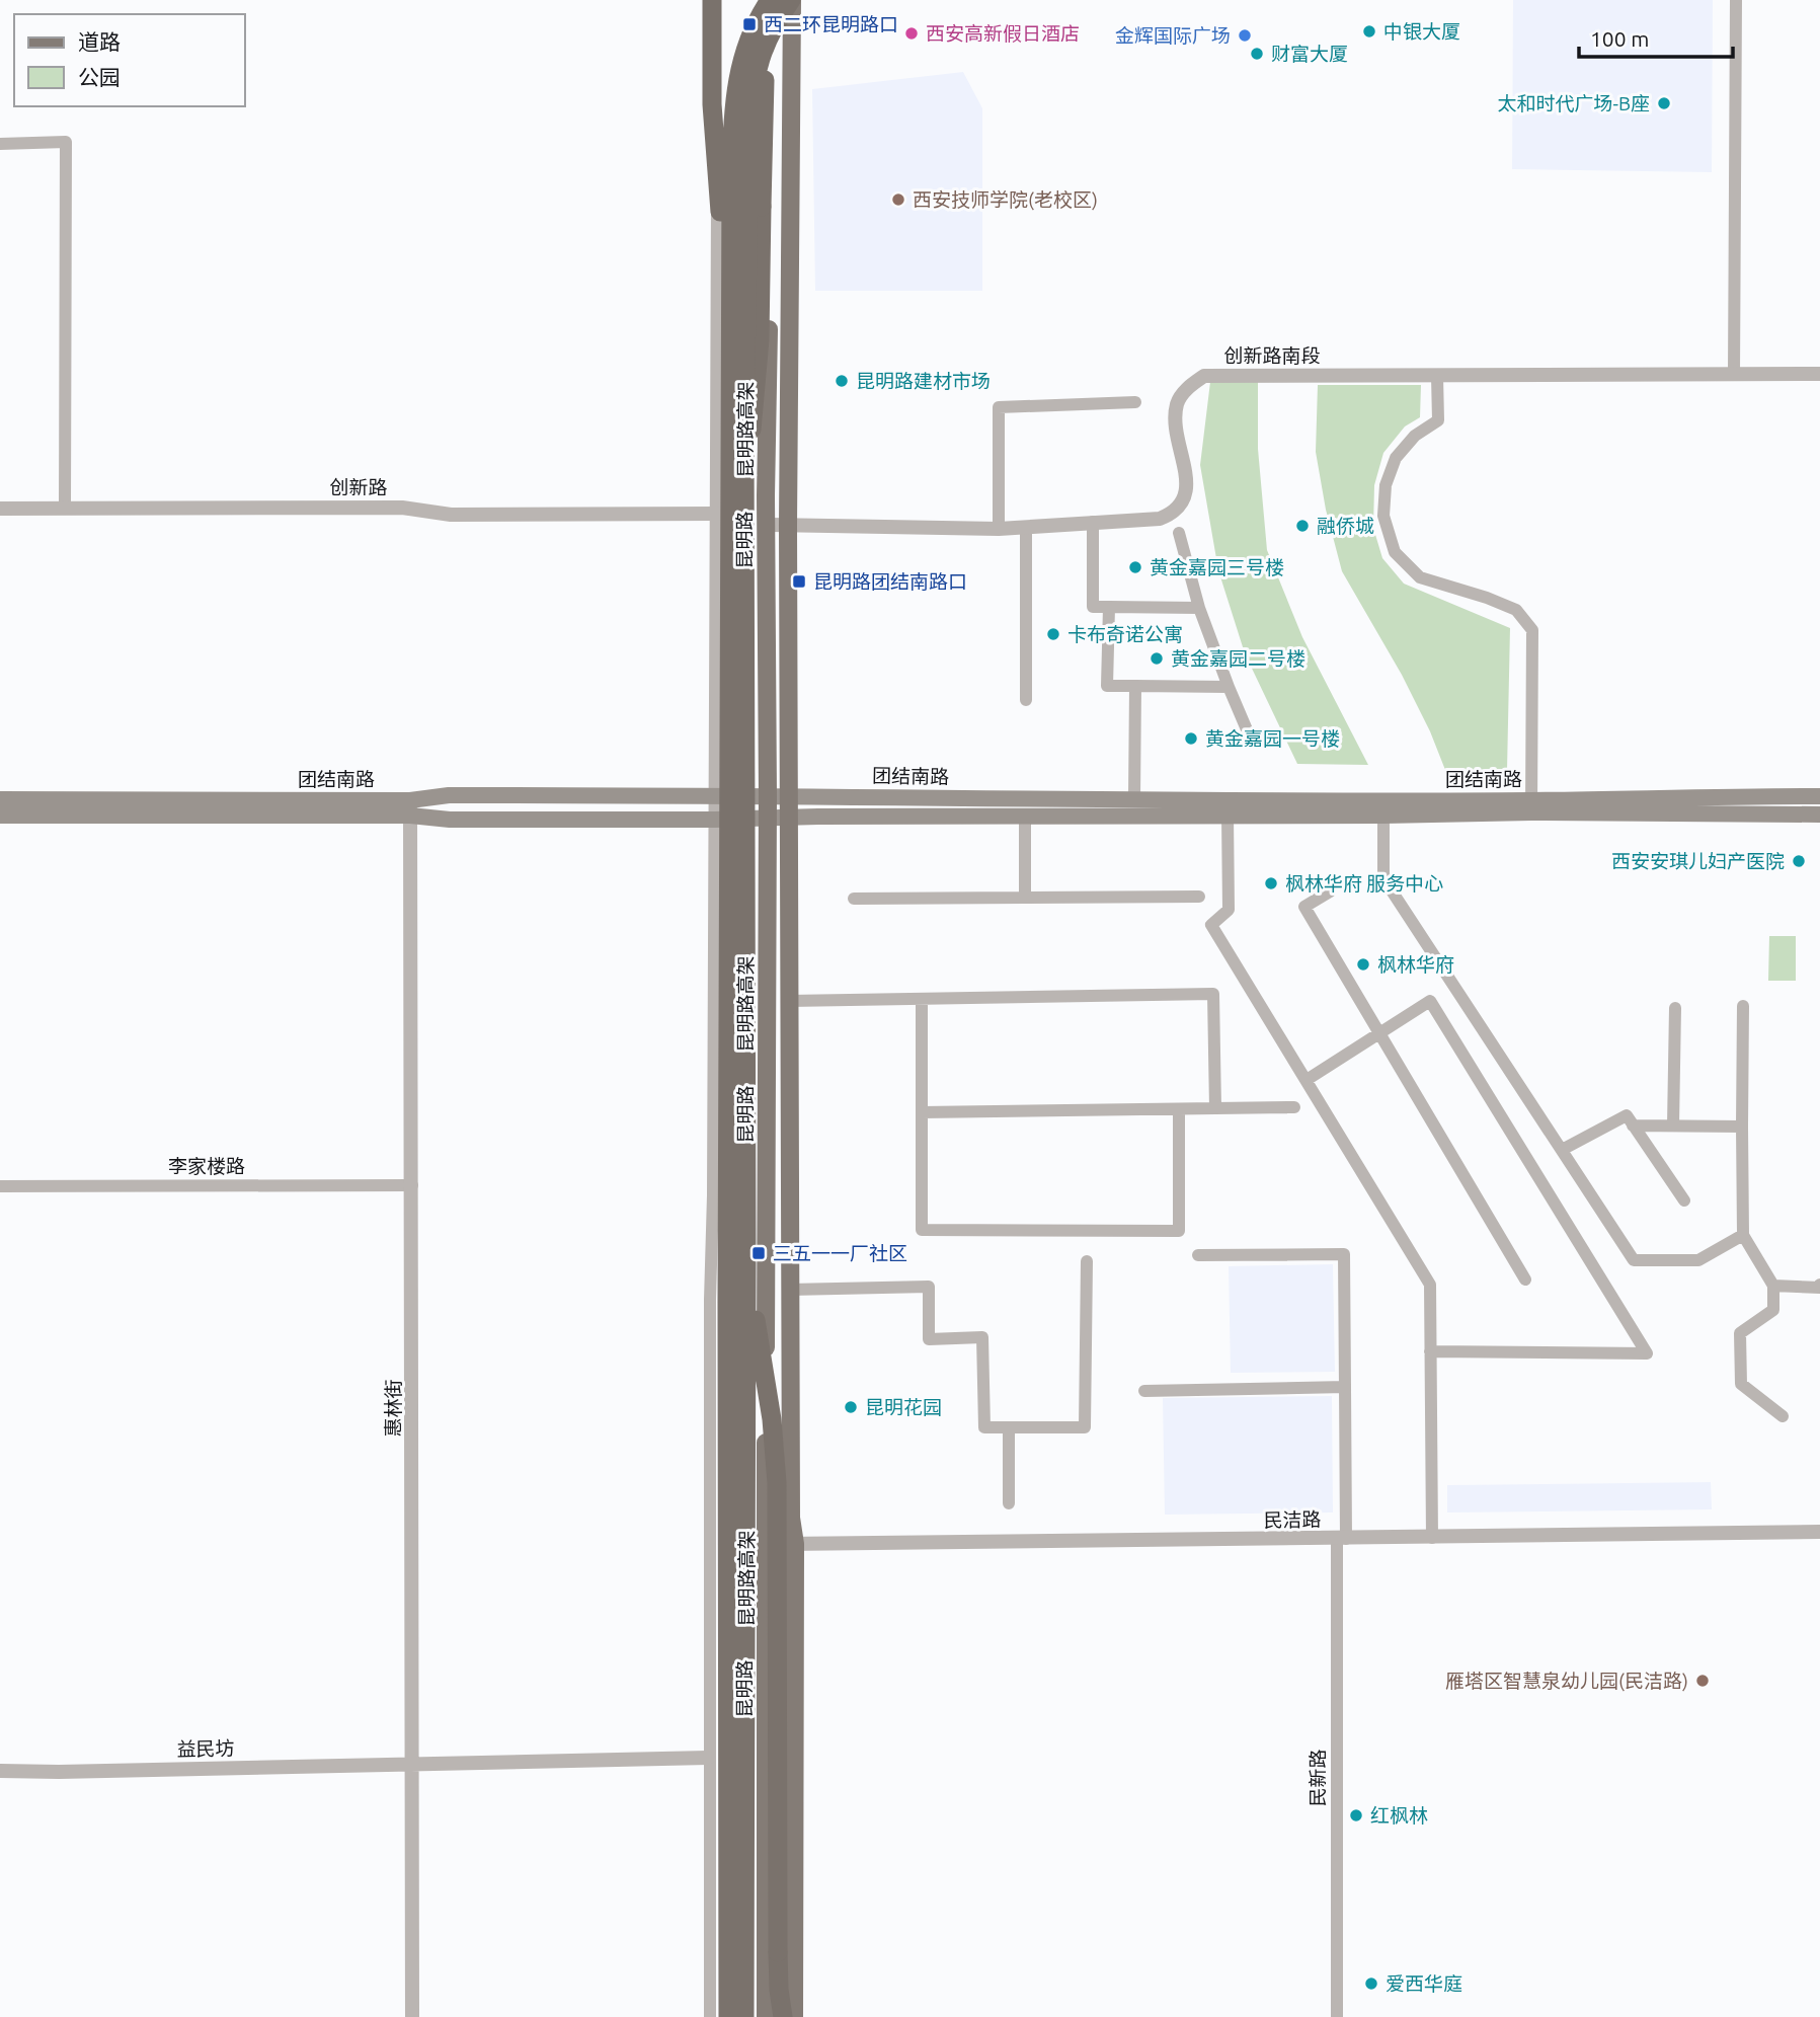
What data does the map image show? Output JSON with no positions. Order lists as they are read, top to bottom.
{
  "streets": {
    "highway": ["昆明路高架"],
    "main road": ["昆明路", "团结南路"],
    "street": [
      "创新路南段",
      "创新路",
      "李家楼路",
      "惠林街",
      "民洁路",
      "益民坊",
      "民新路"
    ]
  },
  "crossings": [
    ["创新路南段", "昆明路"],
    ["昆明路高架", "昆明路"],
    ["创新路", "昆明路"],
    ["昆明路", "团结南路"],
    ["昆明路", "民洁路"],
    ["昆明路", "益民坊"],
    ["团结南路", "惠林街"],
    ["李家楼路", "惠林街"],
    ["惠林街", "益民坊"],
    ["民洁路", "民新路"]
  ],
  "places": {
    "transit": ["西二环昆明路口", "昆明路团结南路口", "三五一一厂社区"],
    "other": [
      "中银大厦",
      "西安高新假日酒店",
      "金辉国际广场",
      "财富大厦",
      "太和时代广场-B座",
      "西安技师学院(老校区)",
      "昆明路建材市场",
      "融侨城",
      "黄金嘉园三号楼",
      "卡布奇诺公寓",
      "黄金嘉园二号楼",
      "黄金嘉园一号楼",
      "西安安琪儿妇产医院",
      "枫林华府 服务中心",
      "枫林华府",
      "昆明花园",
      "雁塔区智慧泉幼儿园(民洁路)",
      "红枫林",
      "爱西华庭"
    ]
  },
  "legend": ["道路", "公园"],
  "scale_bar": "100 m"
}
